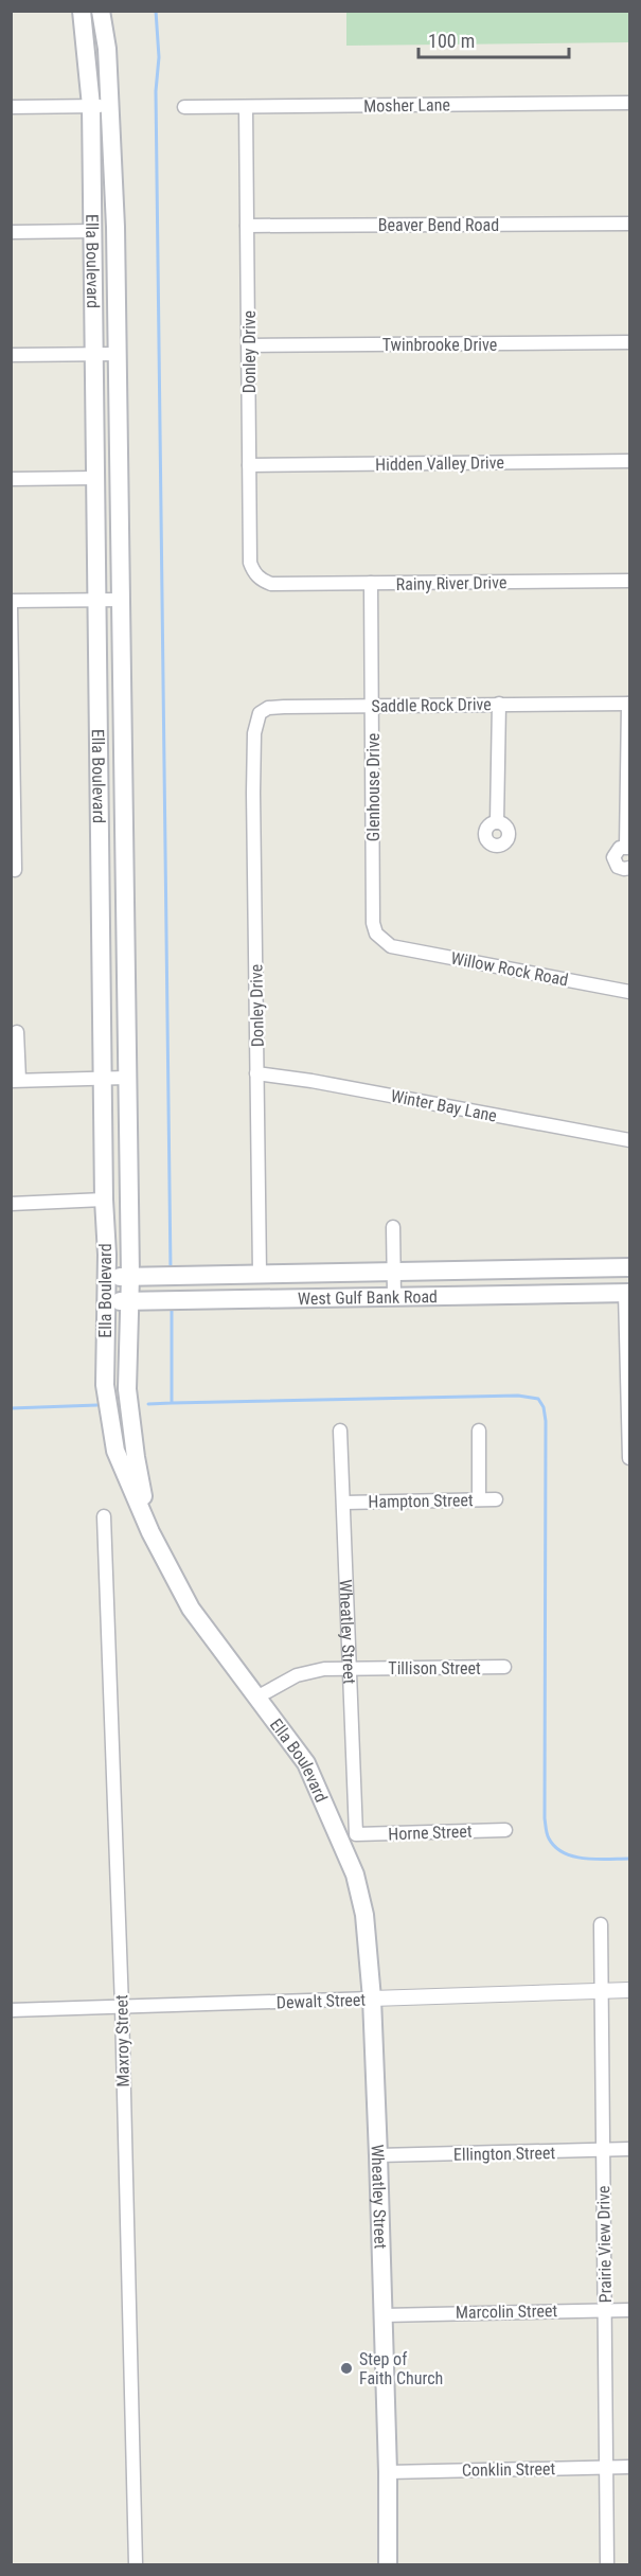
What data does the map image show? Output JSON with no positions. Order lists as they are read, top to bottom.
{
  "streets": {
    "main road": ["Ella Boulevard", "West Gulf Bank Road", "Wheatley Street"],
    "street": [
      "Mosher Lane",
      "Beaver Bend Road",
      "Twinbrooke Drive",
      "Donley Drive",
      "Hidden Valley Drive",
      "Rainy River Drive",
      "Saddle Rock Drive",
      "Glenhouse Drive",
      "Willow Rock Road",
      "Winter Bay Lane",
      "Hampton Street",
      "Tillison Street",
      "Horne Street",
      "Dewalt Street",
      "Maxroy Street",
      "Ellington Street",
      "Prairie View Drive",
      "Marcolin Street",
      "Conklin Street"
    ]
  },
  "crossings": [
    ["Mosher Lane", "Donley Drive"],
    ["Beaver Bend Road", "Donley Drive"],
    ["Ella Boulevard", "West Gulf Bank Road"],
    ["Ella Boulevard", "Wheatley Street"],
    ["Ella Boulevard", "Tillison Street"],
    ["Twinbrooke Drive", "Donley Drive"],
    ["Donley Drive", "Hidden Valley Drive"],
    ["Donley Drive", "Rainy River Drive"],
    ["Donley Drive", "Saddle Rock Drive"],
    ["Donley Drive", "Winter Bay Lane"],
    ["Donley Drive", "West Gulf Bank Road"],
    ["Rainy River Drive", "Glenhouse Drive"],
    ["Saddle Rock Drive", "Glenhouse Drive"],
    ["Glenhouse Drive", "Willow Rock Road"],
    ["Hampton Street", "Wheatley Street"],
    ["Wheatley Street", "Tillison Street"],
    ["Wheatley Street", "Horne Street"],
    ["Wheatley Street", "Dewalt Street"],
    ["Wheatley Street", "Ellington Street"],
    ["Wheatley Street", "Marcolin Street"],
    ["Wheatley Street", "Conklin Street"],
    ["Dewalt Street", "Maxroy Street"],
    ["Dewalt Street", "Prairie View Drive"],
    ["Ellington Street", "Prairie View Drive"],
    ["Prairie View Drive", "Marcolin Street"],
    ["Prairie View Drive", "Conklin Street"]
  ],
  "places": ["Step of Faith Church"],
  "scale_bar": "100 m"
}
